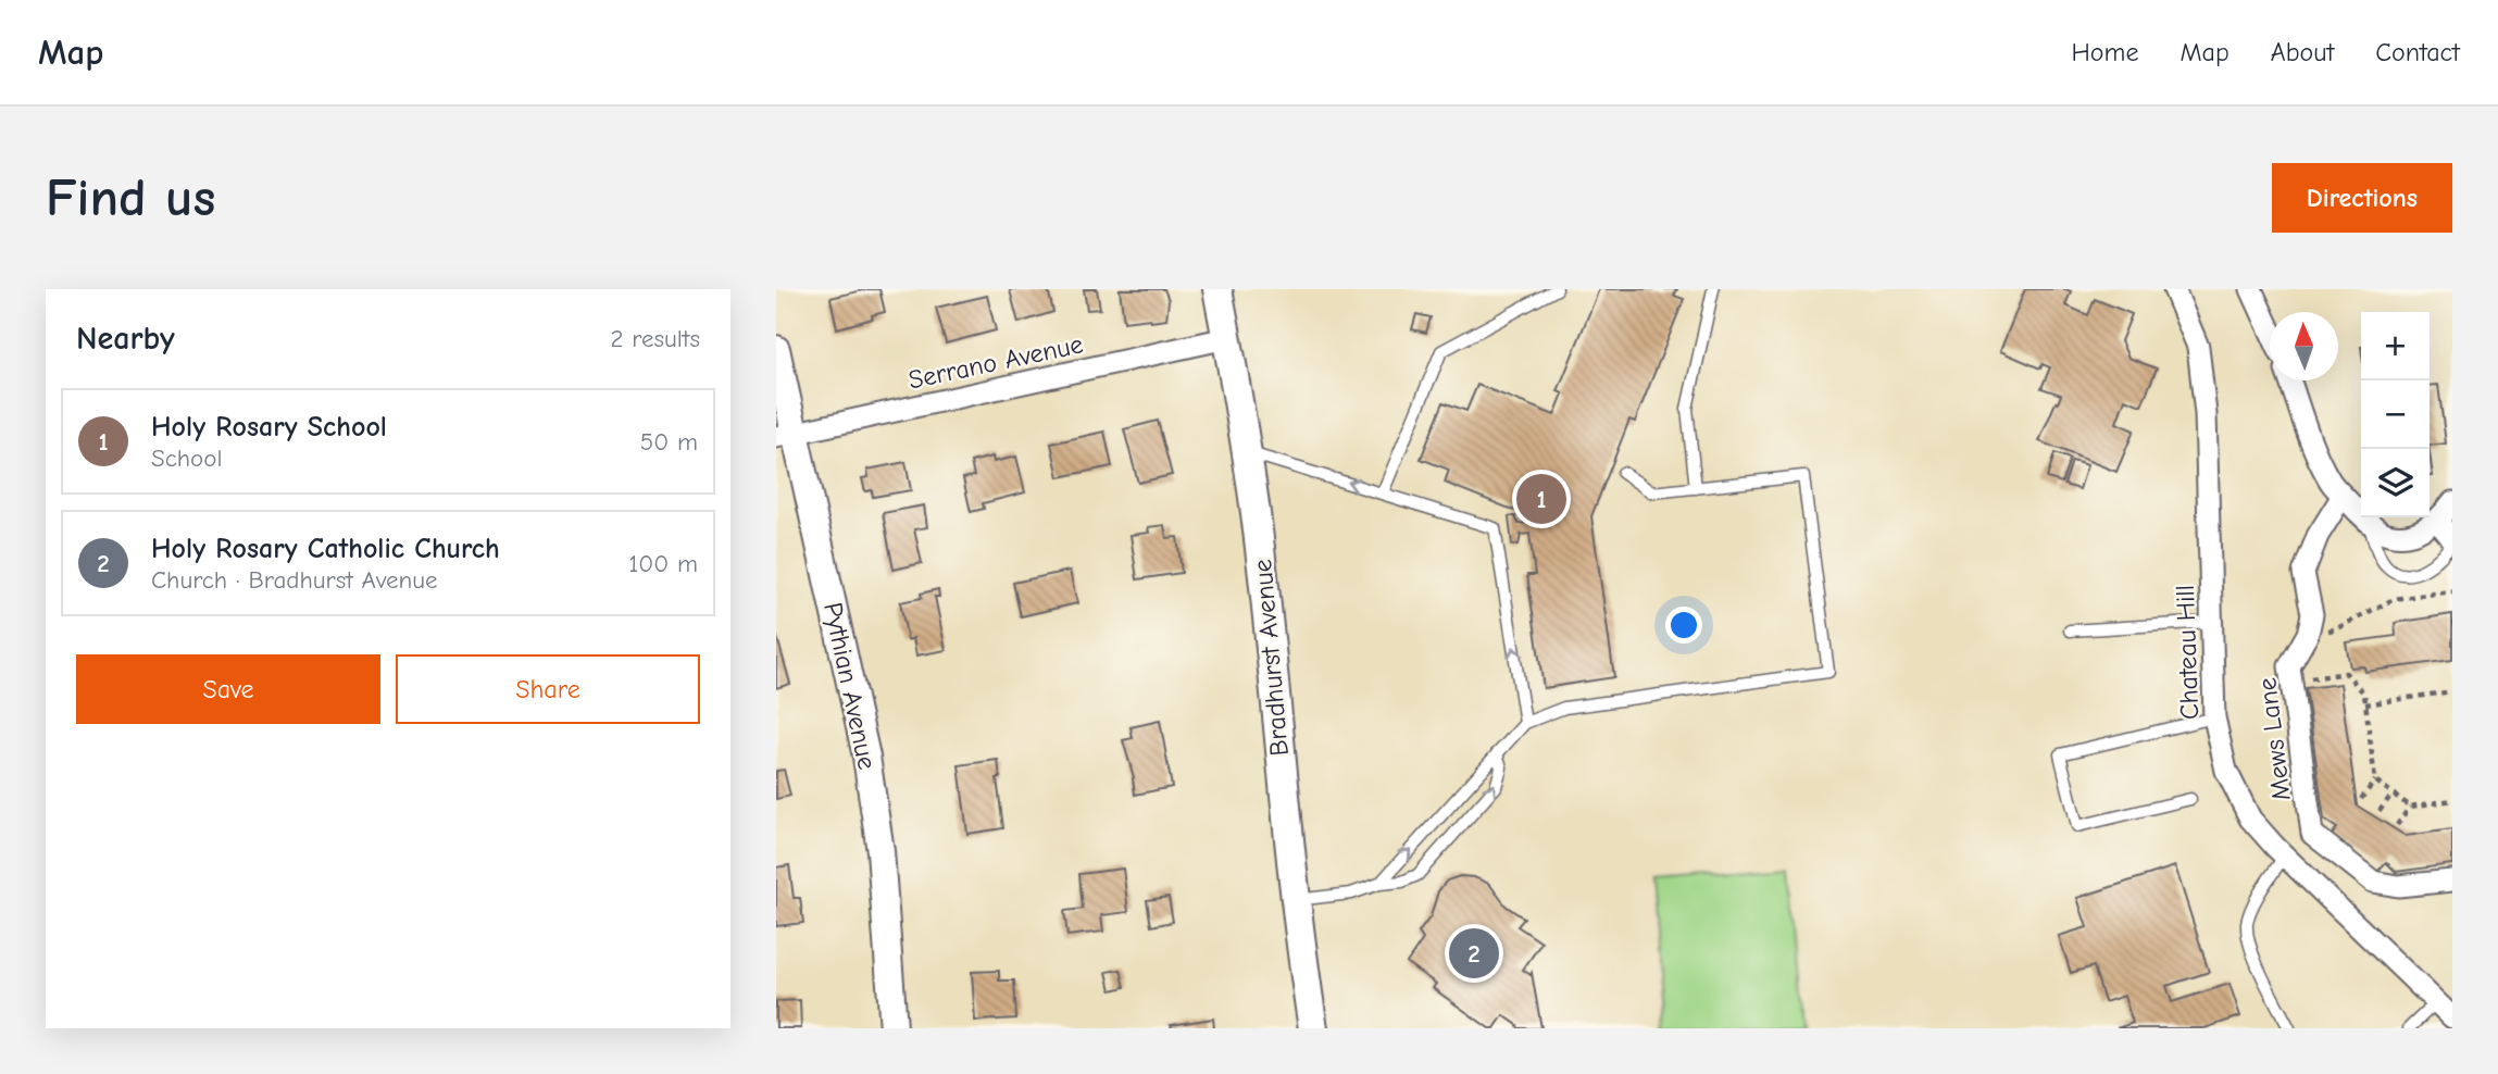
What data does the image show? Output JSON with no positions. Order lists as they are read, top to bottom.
{
  "streets": {
    "main road": ["Bradhurst Avenue"],
    "street": [
      "Serrano Avenue",
      "Chateau Hill",
      "Pythian Avenue",
      "Mews Lane"
    ]
  },
  "crossings": [
    ["Serrano Avenue", "Bradhurst Avenue"],
    ["Serrano Avenue", "Pythian Avenue"]
  ],
  "north": "top",
  "page": {
    "header": "Map",
    "nav": [
      "Home",
      "Map",
      "About",
      "Contact"
    ],
    "buttons": [
      "Directions",
      ["Save", "Share"]
    ],
    "title": "Find us",
    "heading": ["Nearby", "2 results"],
    "map_buttons": ["+", "−"],
    "list": [
      {
        "mark": "1",
        "name": "Holy Rosary School",
        "note": "School",
        "value": "50 m"
      },
      {
        "mark": "2",
        "name": "Holy Rosary Catholic Church",
        "note": "Church · Bradhurst Avenue",
        "value": "100 m"
      }
    ],
    "pins": ["1", "2"]
  }
}
